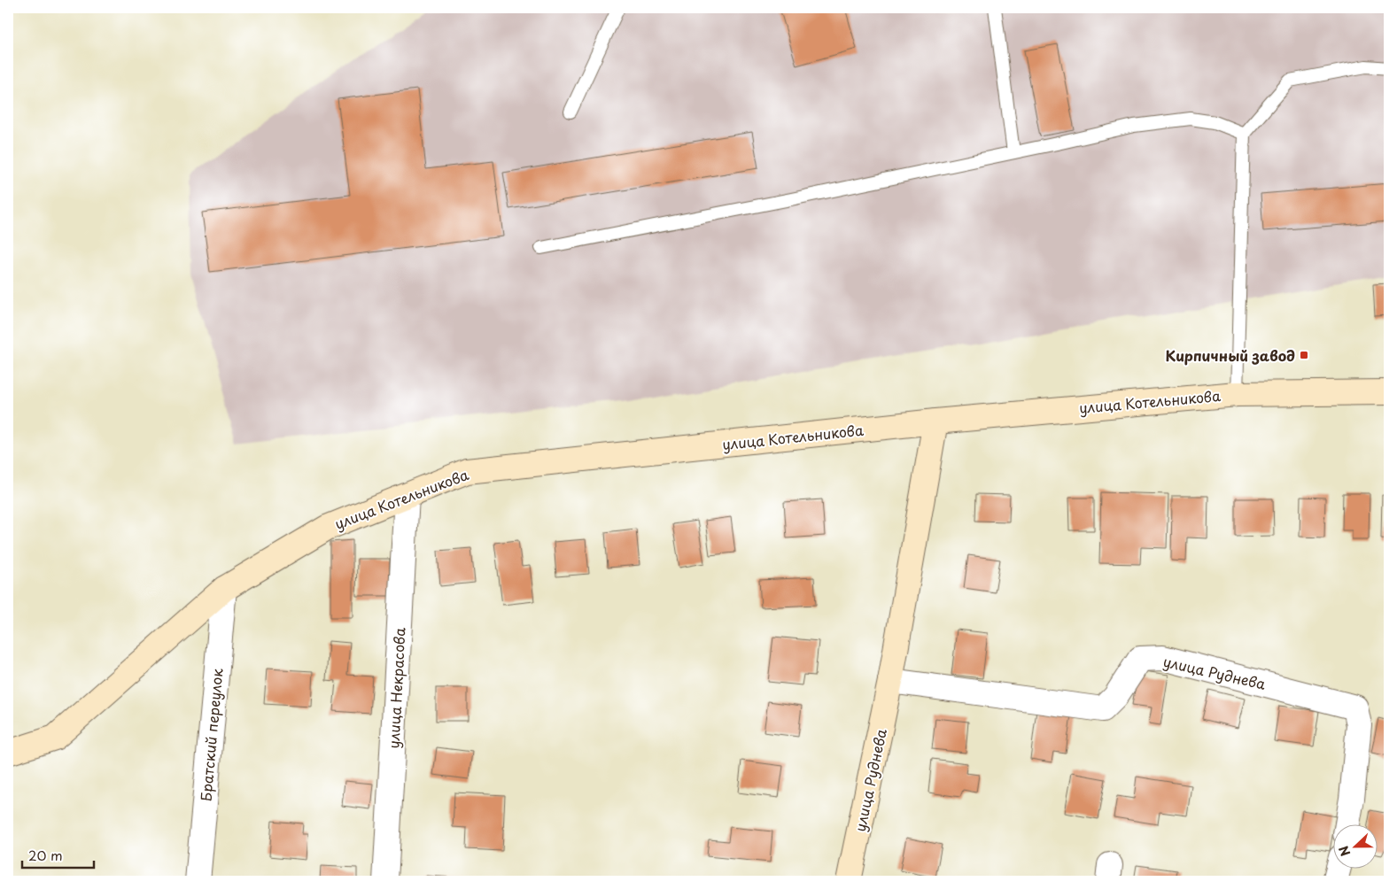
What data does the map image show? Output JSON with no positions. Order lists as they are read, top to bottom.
{
  "streets": {
    "street": [
      "улица Котельникова",
      "улица Руднева",
      "улица Некрасова",
      "Братский переулок"
    ]
  },
  "crossings": [
    ["улица Котельникова", "улица Руднева"],
    ["улица Котельникова", "улица Некрасова"],
    ["улица Котельникова", "Братский переулок"]
  ],
  "places": {
    "transit": ["Кирпичный завод"]
  },
  "scale_bar": "20 m",
  "north": "left"
}
